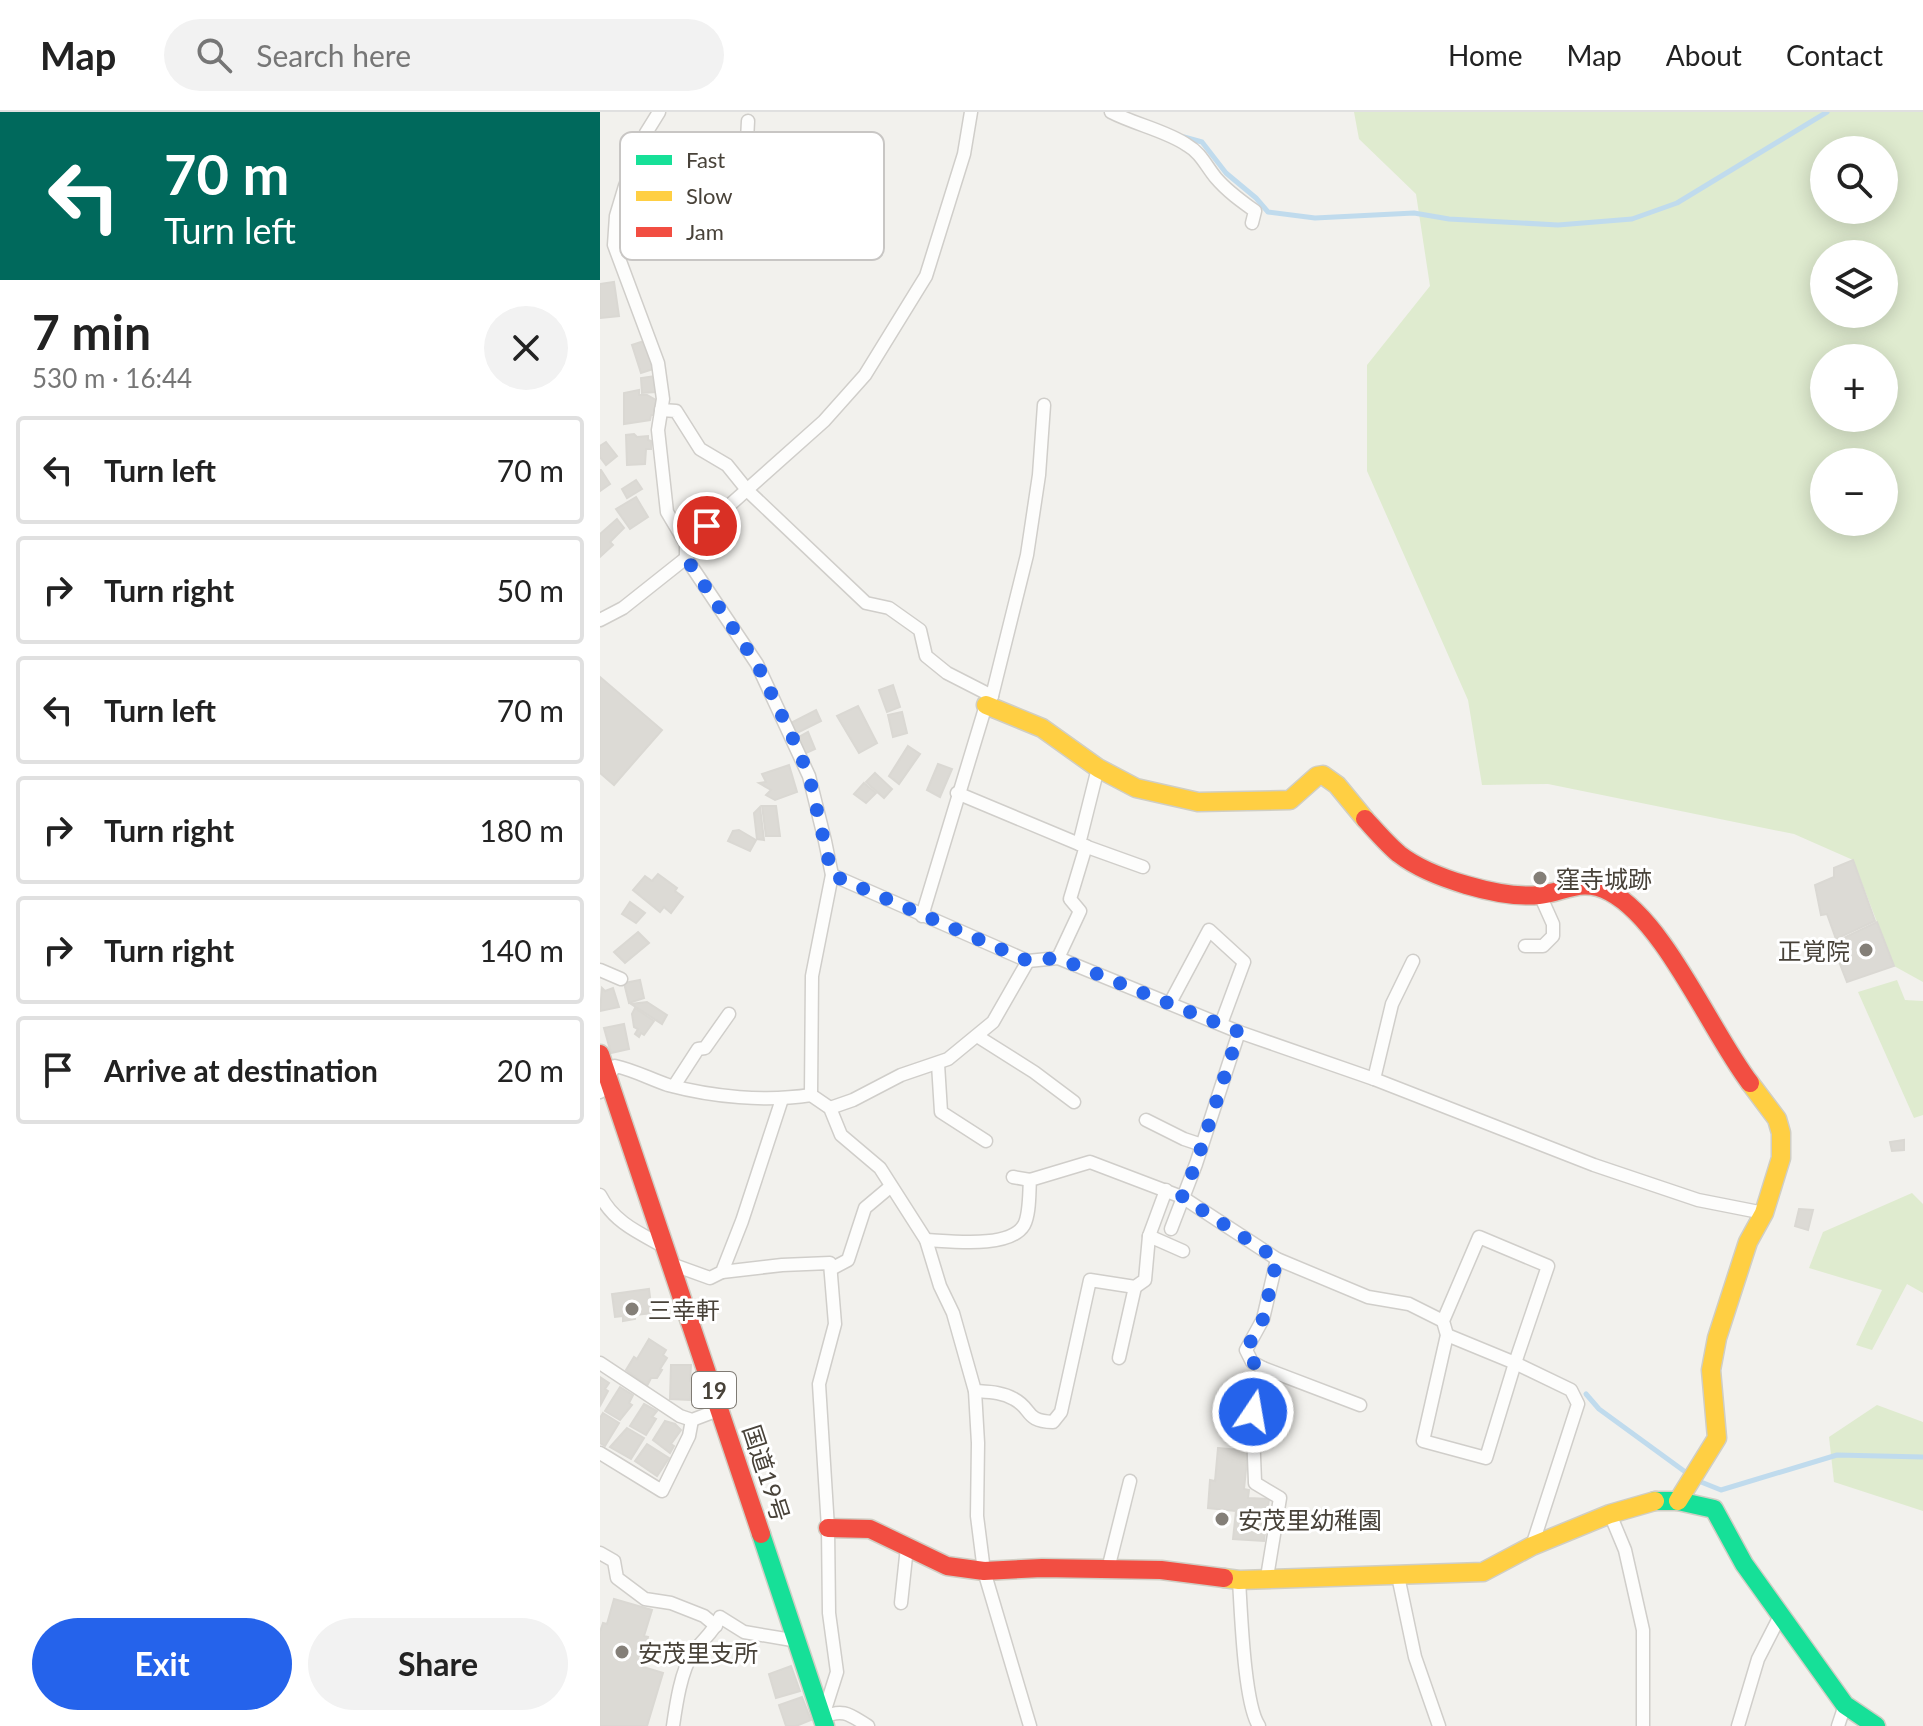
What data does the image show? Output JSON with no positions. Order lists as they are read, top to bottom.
{
  "streets": {
    "main road": ["19", "国道19号"]
  },
  "places": [
    "窪寺城跡",
    "正覚院",
    "三幸軒",
    "安茂里幼稚園",
    "安茂里支所"
  ],
  "legend": ["Fast", "Slow", "Jam"],
  "page": {
    "header": "Map",
    "search": "Search here",
    "nav": [
      "Home",
      "Map",
      "About",
      "Contact"
    ],
    "turn": ["70 m", "Turn left"],
    "map_buttons": ["+", "−"],
    "heading": ["7 min", "530 m · 16:44"],
    "list": [
      {
        "name": "Turn left",
        "value": "70 m"
      },
      {
        "name": "Turn right",
        "value": "50 m"
      },
      {
        "name": "Turn left",
        "value": "70 m"
      },
      {
        "name": "Turn right",
        "value": "180 m"
      },
      {
        "name": "Turn right",
        "value": "140 m"
      },
      {
        "name": "Arrive at destination",
        "value": "20 m"
      }
    ],
    "buttons": ["Exit", "Share"]
  }
}
